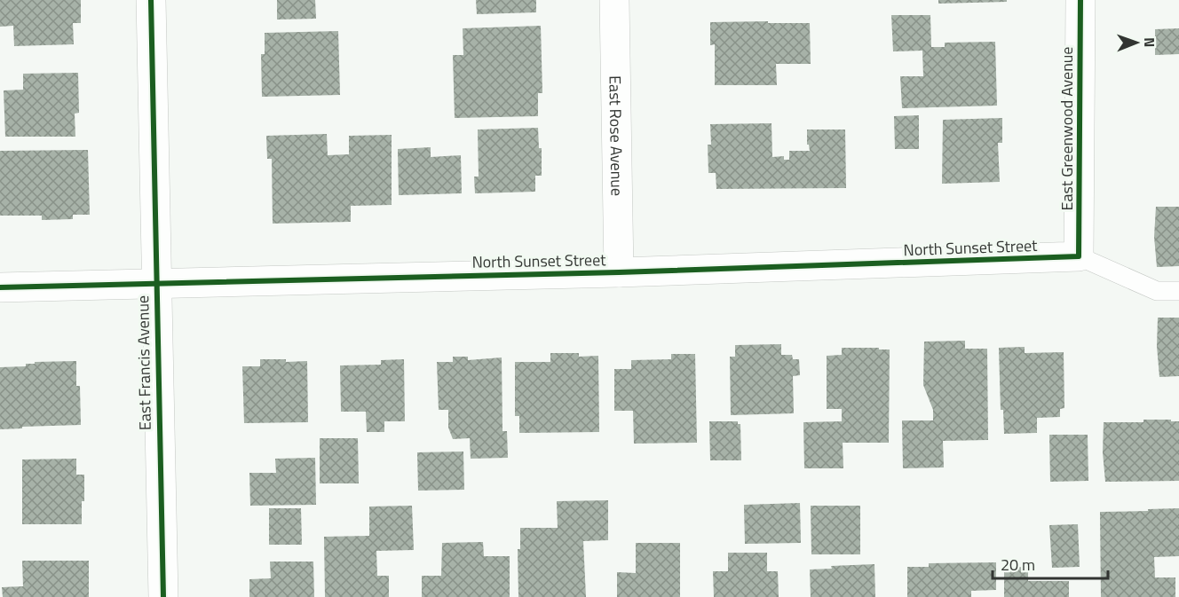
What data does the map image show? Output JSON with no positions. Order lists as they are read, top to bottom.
{
  "streets": {
    "street": [
      "East Greenwood Avenue",
      "East Rose Avenue",
      "North Sunset Street",
      "East Francis Avenue"
    ]
  },
  "crossings": [
    ["East Greenwood Avenue", "North Sunset Street"],
    ["East Rose Avenue", "North Sunset Street"],
    ["North Sunset Street", "East Francis Avenue"]
  ],
  "scale_bar": "20 m",
  "north": "right"
}
